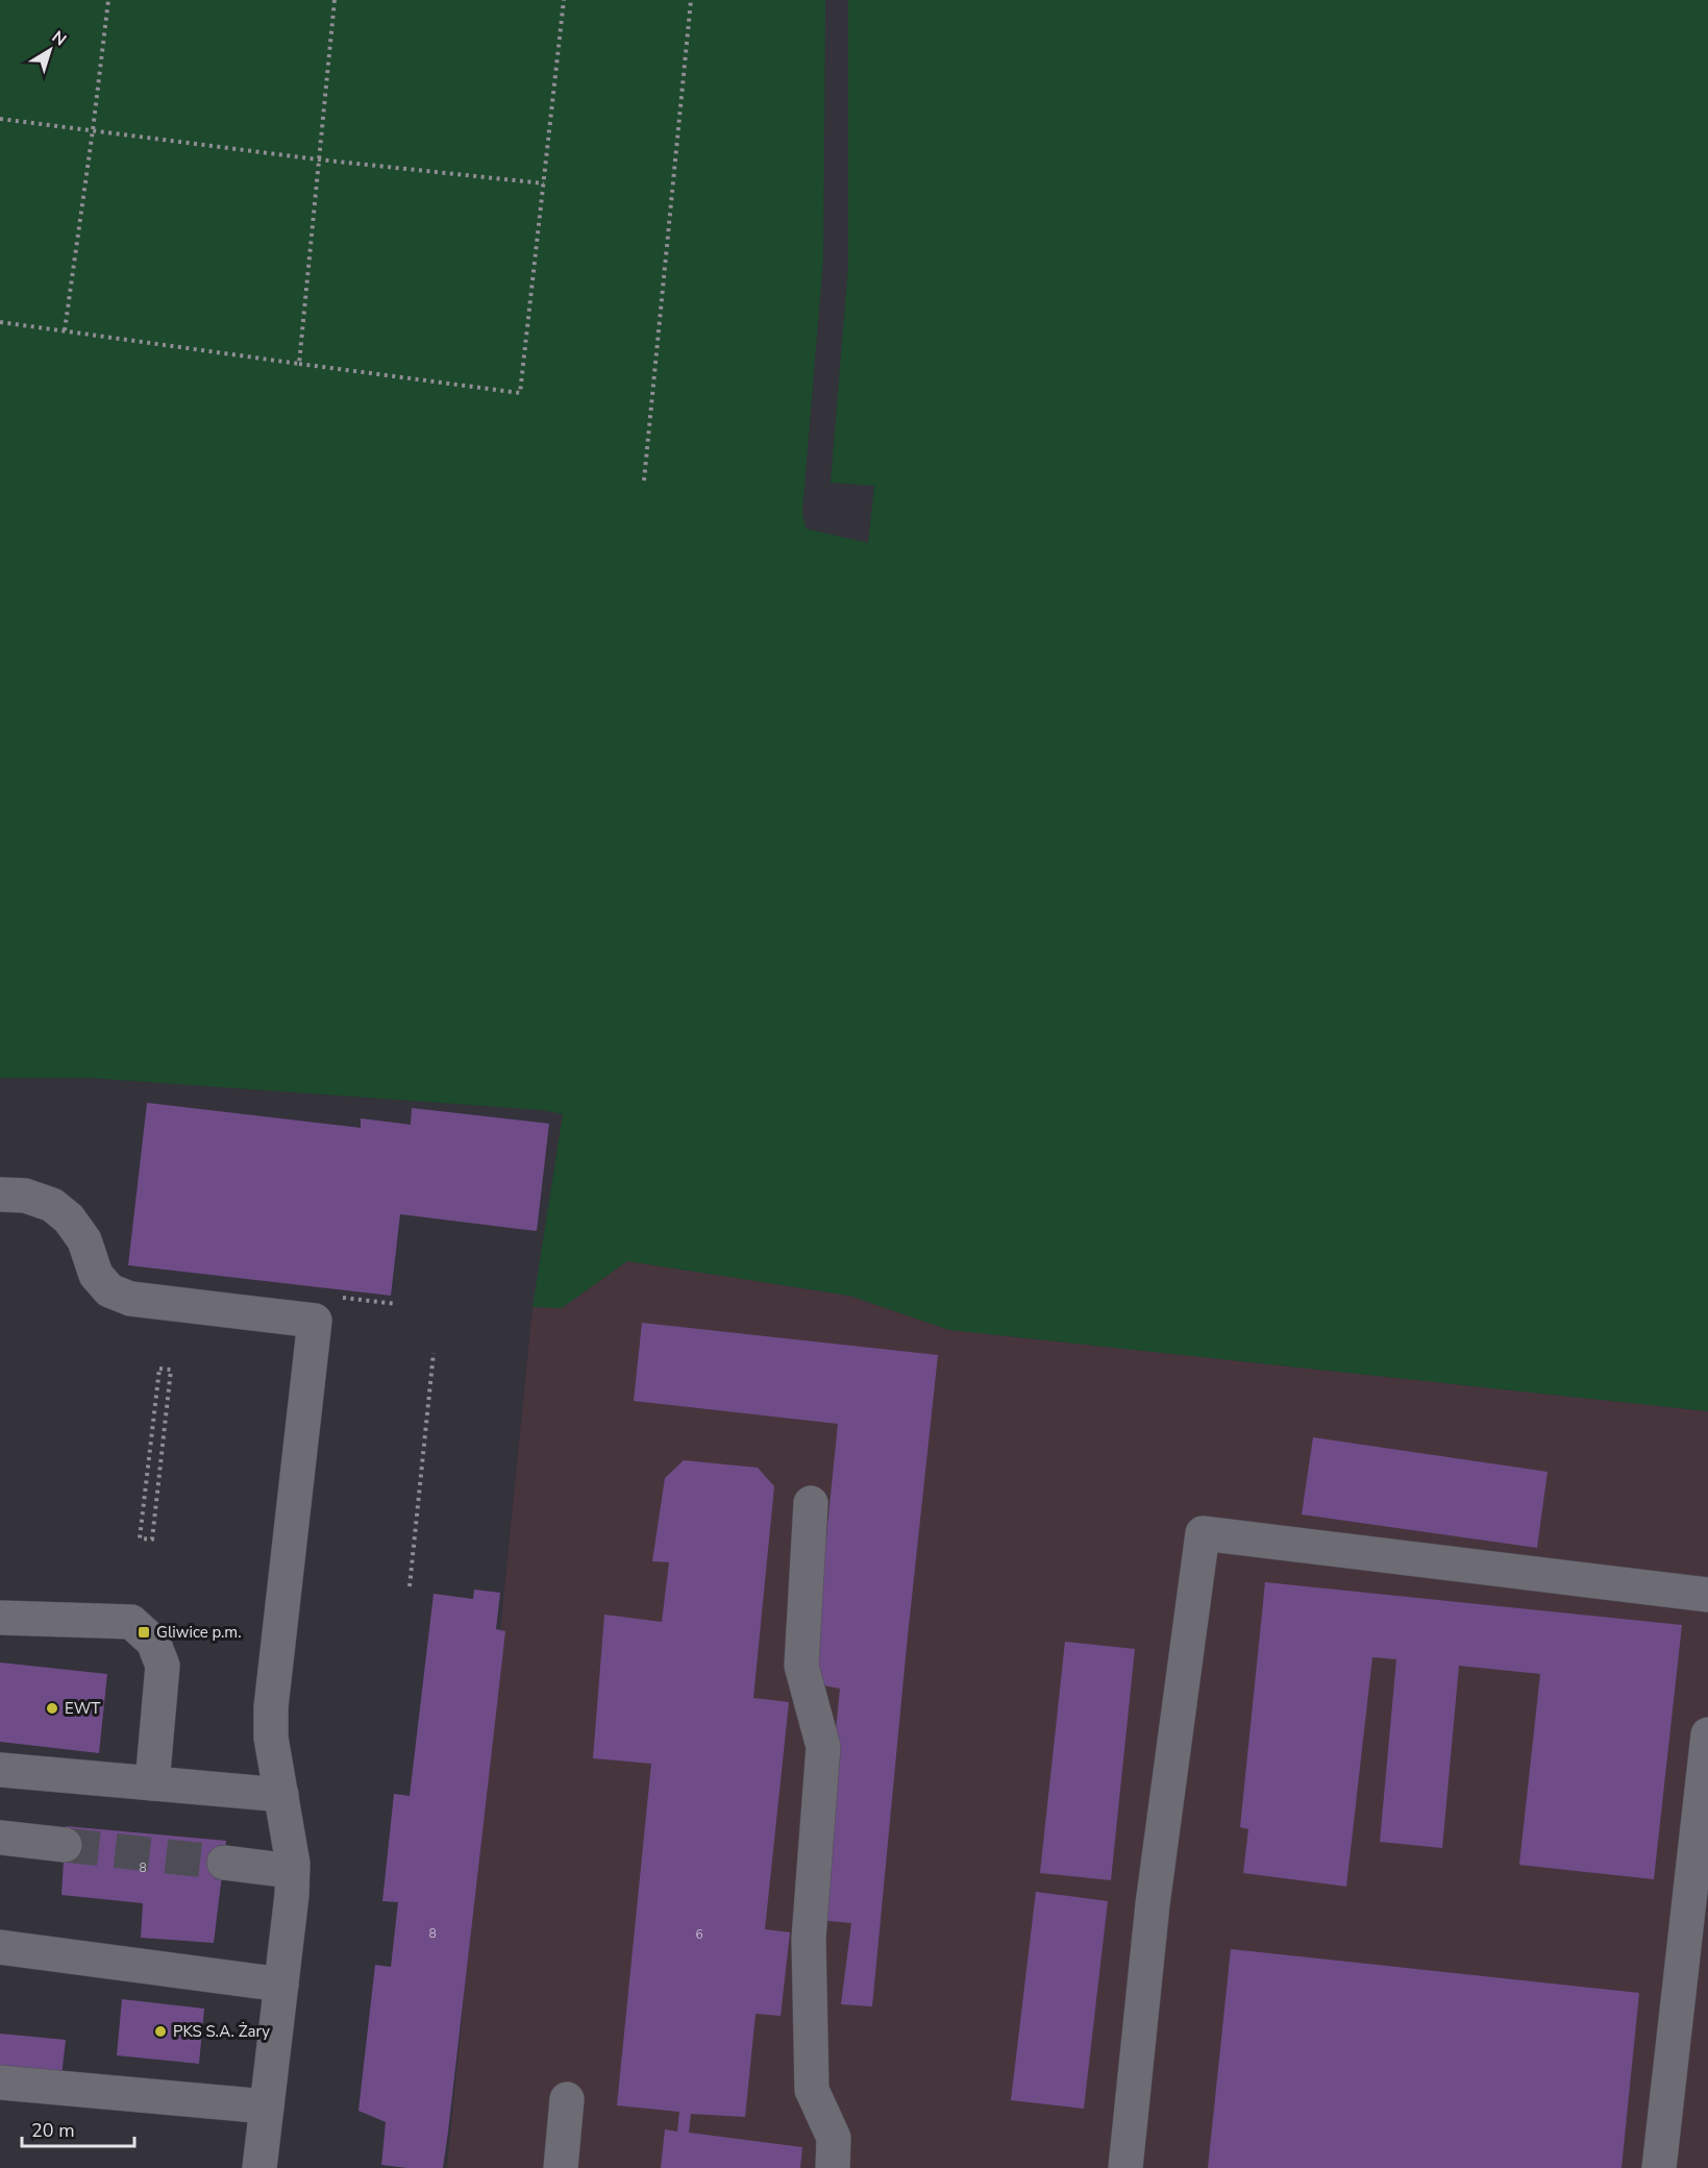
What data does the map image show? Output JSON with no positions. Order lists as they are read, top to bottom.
{
  "places": {
    "transit": ["Gliwice p.m."],
    "other": ["EWT", "PKS S.A. Żary"]
  },
  "house_numbers": ["8", "8", "6"],
  "scale_bar": "20 m",
  "north": "top right"
}
